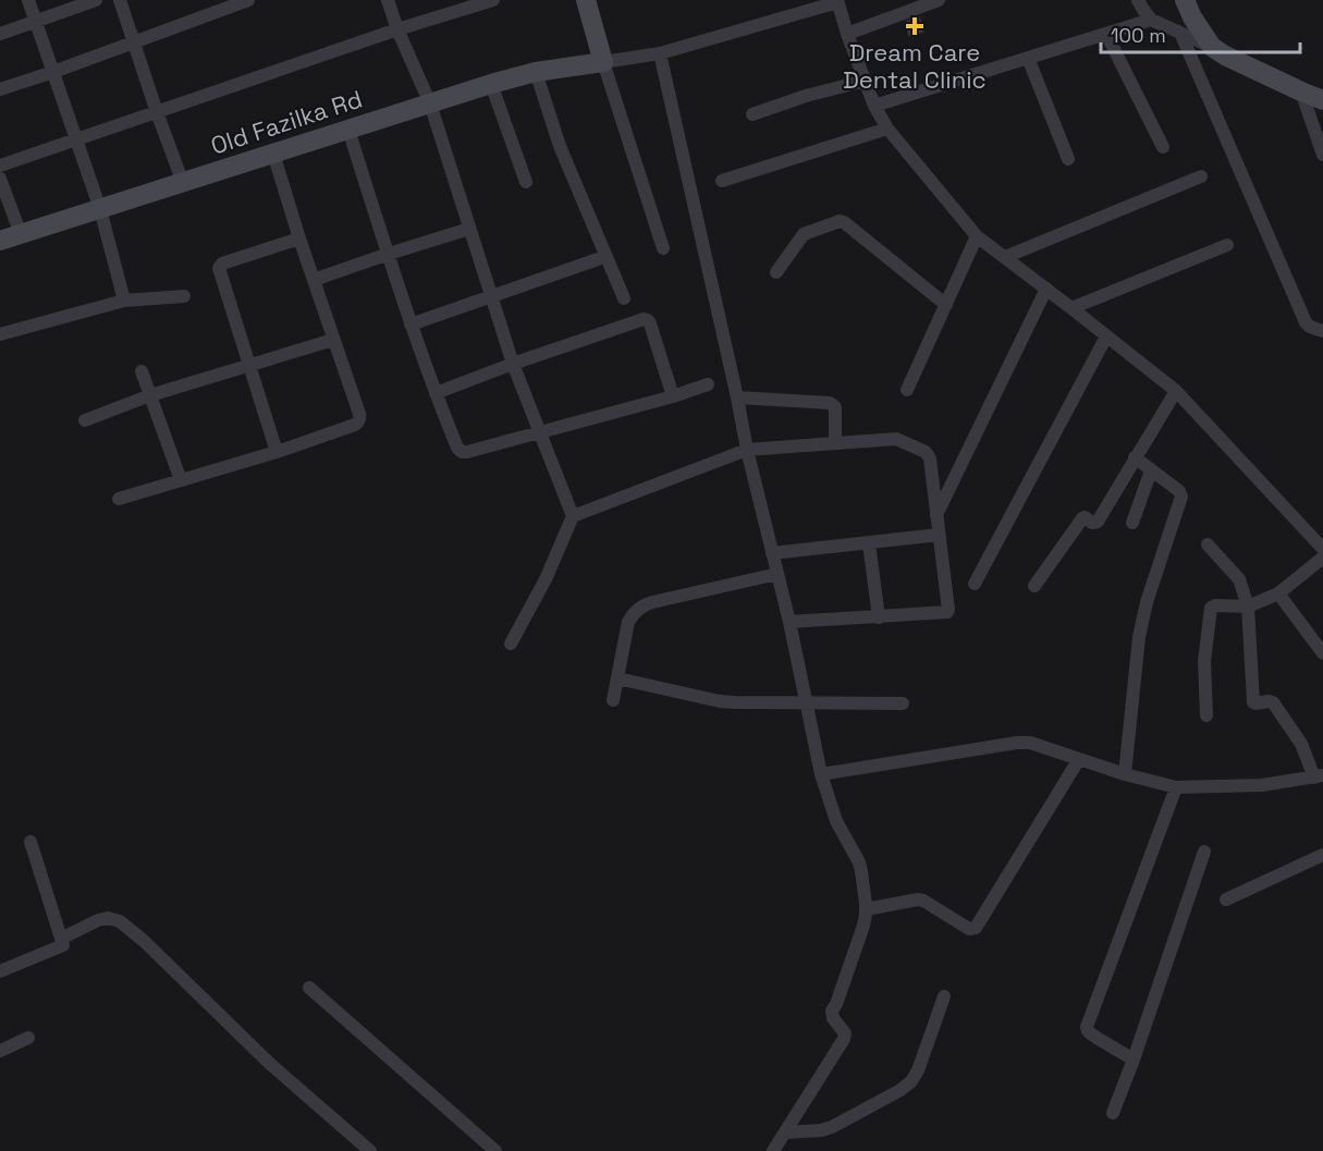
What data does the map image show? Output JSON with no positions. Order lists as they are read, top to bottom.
{
  "streets": {
    "main road": ["Old Fazilka Rd"]
  },
  "places": {
    "health": ["Dream Care Dental Clinic"]
  },
  "scale_bar": "100 m"
}
